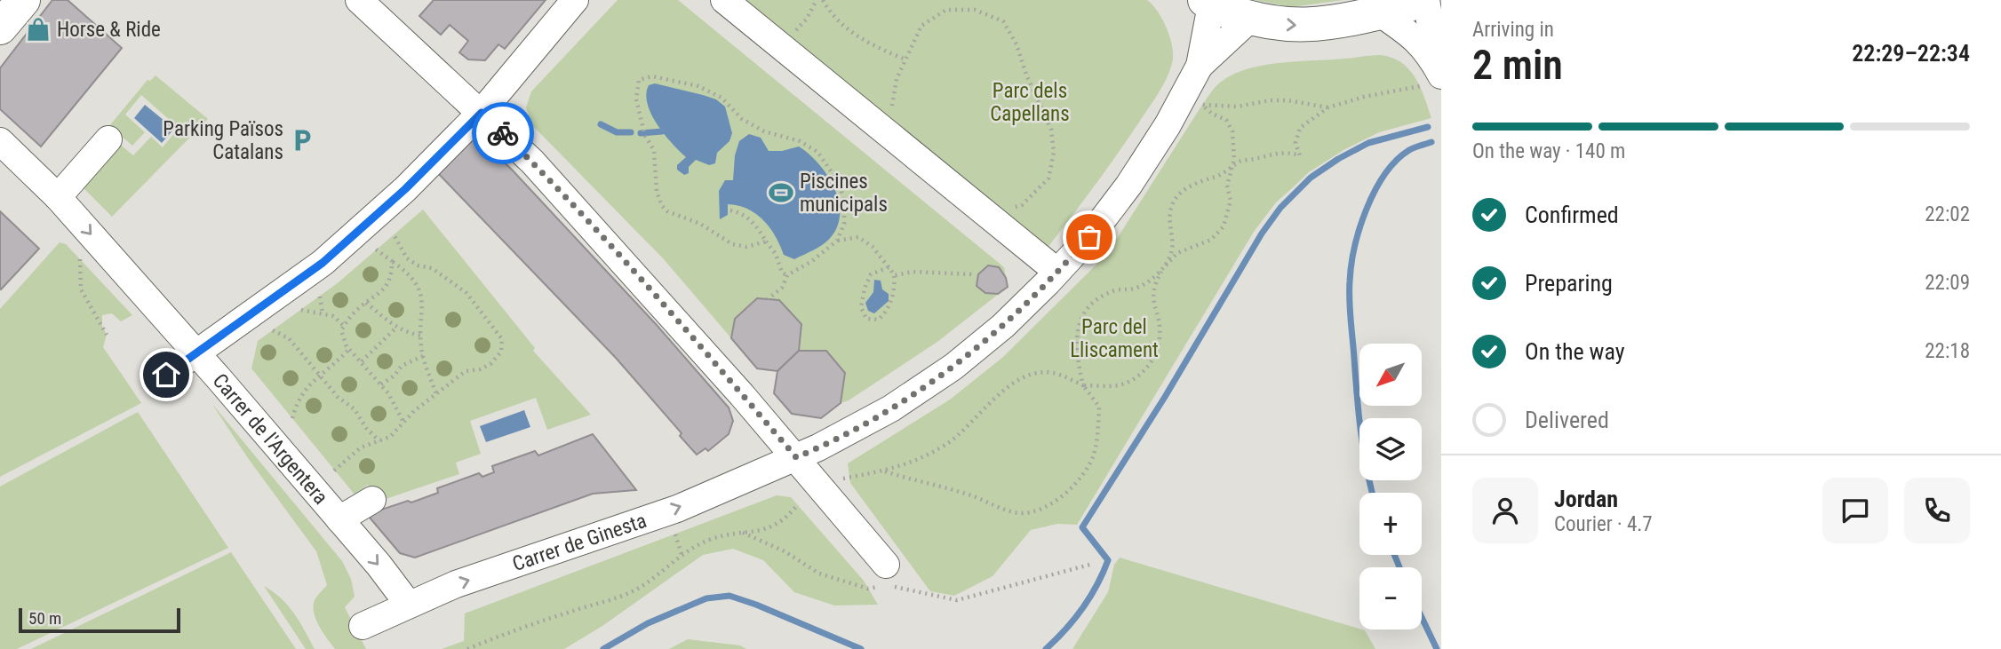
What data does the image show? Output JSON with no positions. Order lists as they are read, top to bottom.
{
  "streets": {
    "street": ["Carrer de l'Argentera", "Carrer de Ginesta"]
  },
  "crossings": [
    ["Carrer de l'Argentera", "Carrer de Ginesta"]
  ],
  "one_way": ["Carrer de l'Argentera", "Carrer de Ginesta"],
  "parks": ["Parc dels Capellans", "Parc del Lliscament"],
  "places": {
    "shop": ["Horse & Ride"],
    "parking": ["Parking Països Catalans"],
    "sports": ["Piscines municipals"]
  },
  "scale_bar": "50 m",
  "north": "bottom left",
  "page": {
    "heading": ["2 min", "Arriving in", "22:29–22:34"],
    "panel": ["Jordan", "Courier · 4.7"],
    "bar": "On the way · 140 m",
    "list": [
      ["Confirmed", "22:02"],
      ["Preparing", "22:09"],
      ["On the way", "22:18"],
      "Delivered"
    ],
    "map_buttons": ["+", "−"],
    "scale": "50 m"
  }
}
